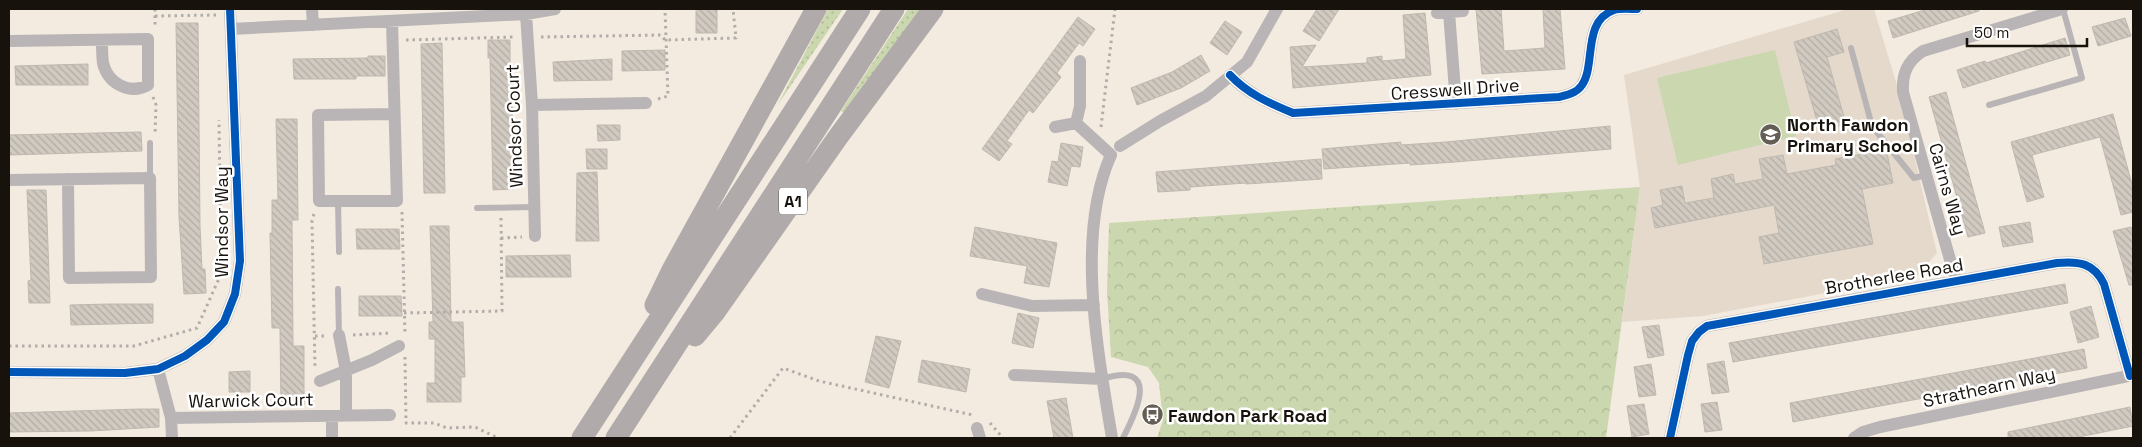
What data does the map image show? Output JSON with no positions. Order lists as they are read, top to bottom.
{
  "streets": {
    "highway": ["A1"],
    "street": [
      "Cresswell Drive",
      "Windsor Court",
      "Cairns Way",
      "Windsor Way",
      "Brotherlee Road",
      "Strathearn Way",
      "Warwick Court"
    ]
  },
  "crossings": [
    ["Cairns Way", "Brotherlee Road"],
    ["Brotherlee Road", "Strathearn Way"]
  ],
  "places": {
    "school or university": ["North Fawdon Primary School"],
    "bus stop": ["Fawdon Park Road"]
  },
  "scale_bar": "50 m"
}
